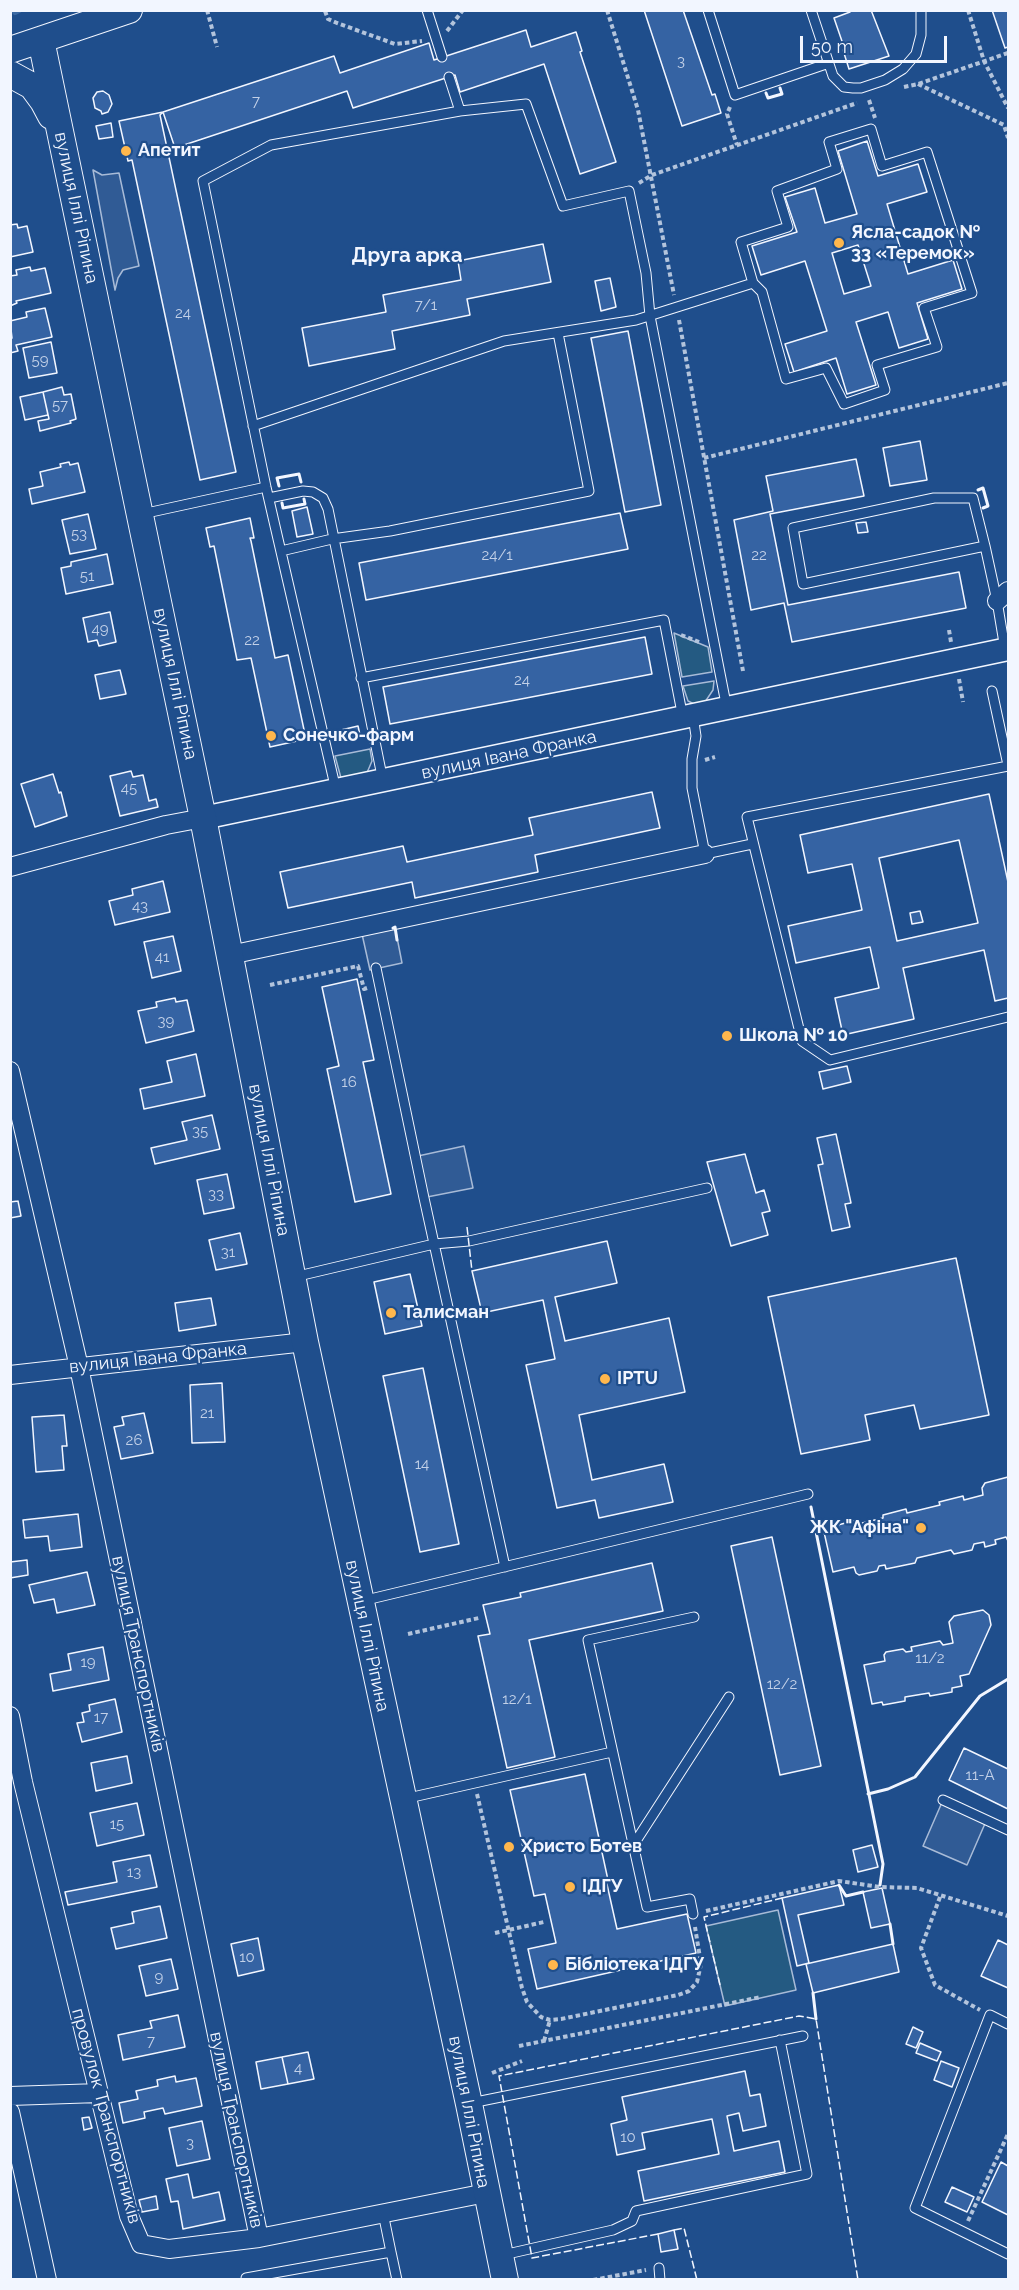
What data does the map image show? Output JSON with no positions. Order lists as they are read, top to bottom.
{
  "streets": {
    "main road": ["вулиця Іллі Ріпина"],
    "street": ["вулиця Івана Франка", "вулиця Транспортників", "провулок Транспортників"]
  },
  "crossings": [
    ["вулиця Іллі Ріпина", "вулиця Івана Франка"],
    ["вулиця Іллі Ріпина", "провулок Транспортників"],
    ["вулиця Івана Франка", "вулиця Транспортників"],
    ["вулиця Транспортників", "провулок Транспортників"]
  ],
  "districts": ["Друга арка"],
  "places": [
    "Апетит",
    "Ясла-садок № 33 «Теремок»",
    "Сонечко-фарм",
    "Школа № 10",
    "Талисман",
    "IPTU",
    "ЖК \"Афіна\"",
    "Христо Ботев",
    "ІДГУ",
    "Бібліотека ІДГУ"
  ],
  "house_numbers": [
    "3",
    "7",
    "7/1",
    "24",
    "59",
    "57",
    "53",
    "24/1",
    "22",
    "51",
    "49",
    "22",
    "24",
    "45",
    "43",
    "41",
    "39",
    "16",
    "35",
    "33",
    "31",
    "21",
    "26",
    "14",
    "11/2",
    "19",
    "12/2",
    "12/1",
    "17",
    "11-А",
    "15",
    "13",
    "10",
    "9",
    "7",
    "4",
    "10",
    "3"
  ],
  "scale_bar": "50 m"
}
